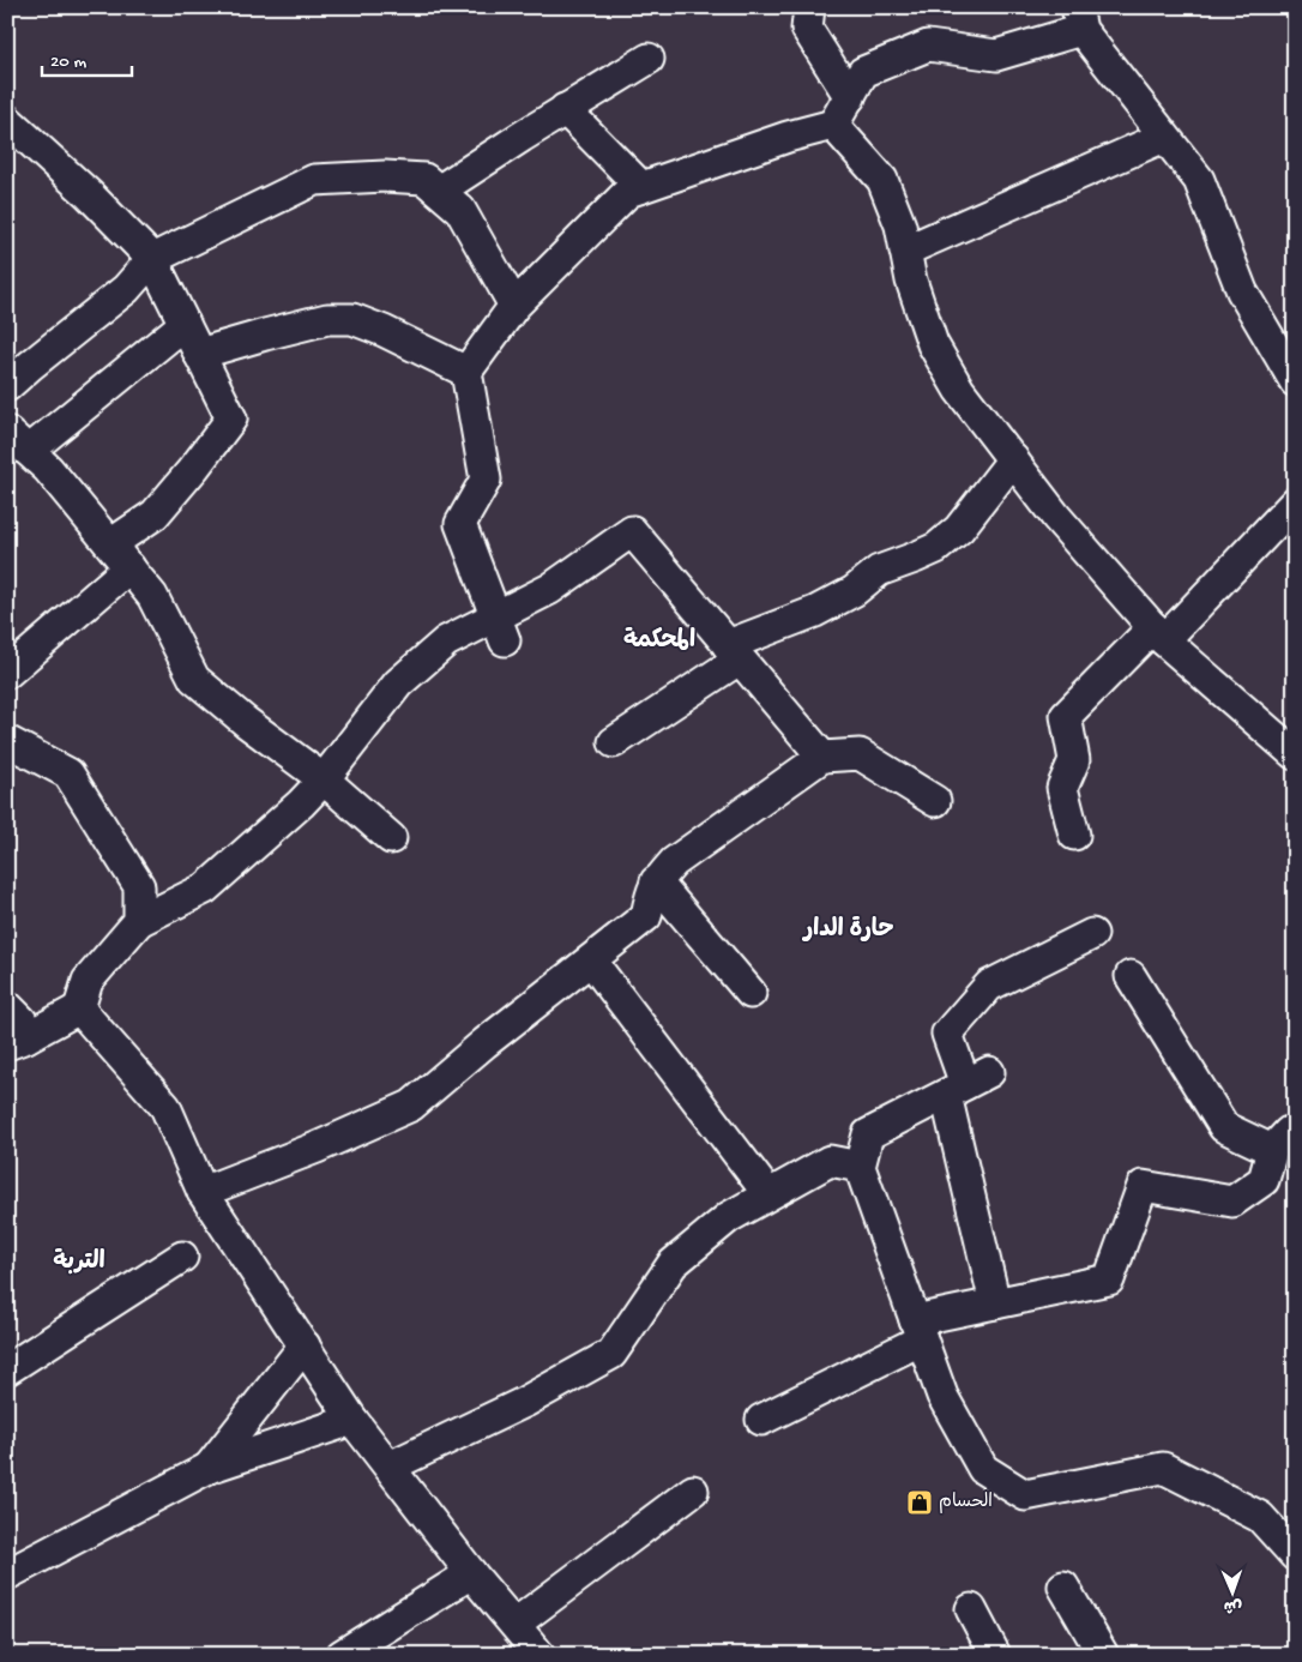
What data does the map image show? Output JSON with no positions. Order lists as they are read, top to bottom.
{
  "districts": ["المحكمة", "حارة الدار", "التربة"],
  "places": {
    "shop": ["الحسام"]
  },
  "scale_bar": "20 m",
  "north": "bottom"
}
